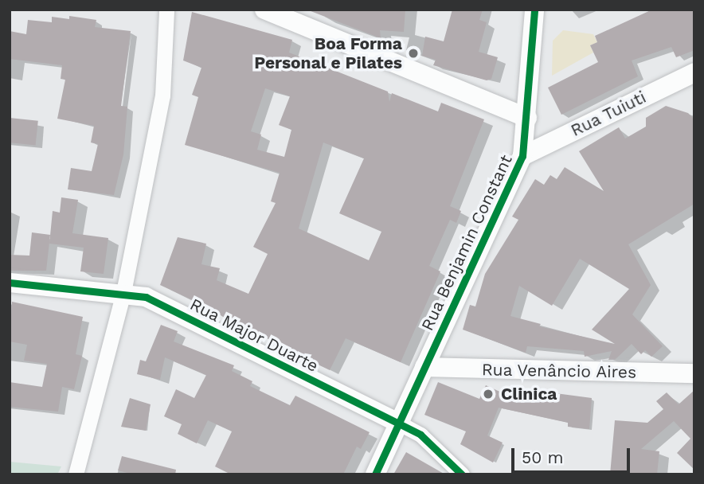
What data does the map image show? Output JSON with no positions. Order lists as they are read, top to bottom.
{
  "streets": {
    "street": [
      "Rua Tuiuti",
      "Rua Benjamin Constant",
      "Rua Major Duarte",
      "Rua Venâncio Aires"
    ]
  },
  "crossings": [
    ["Rua Tuiuti", "Rua Benjamin Constant"],
    ["Rua Benjamin Constant", "Rua Major Duarte"],
    ["Rua Benjamin Constant", "Rua Venâncio Aires"]
  ],
  "places": ["Boa Forma Personal e Pilates", "Clinica"],
  "scale_bar": "50 m"
}
